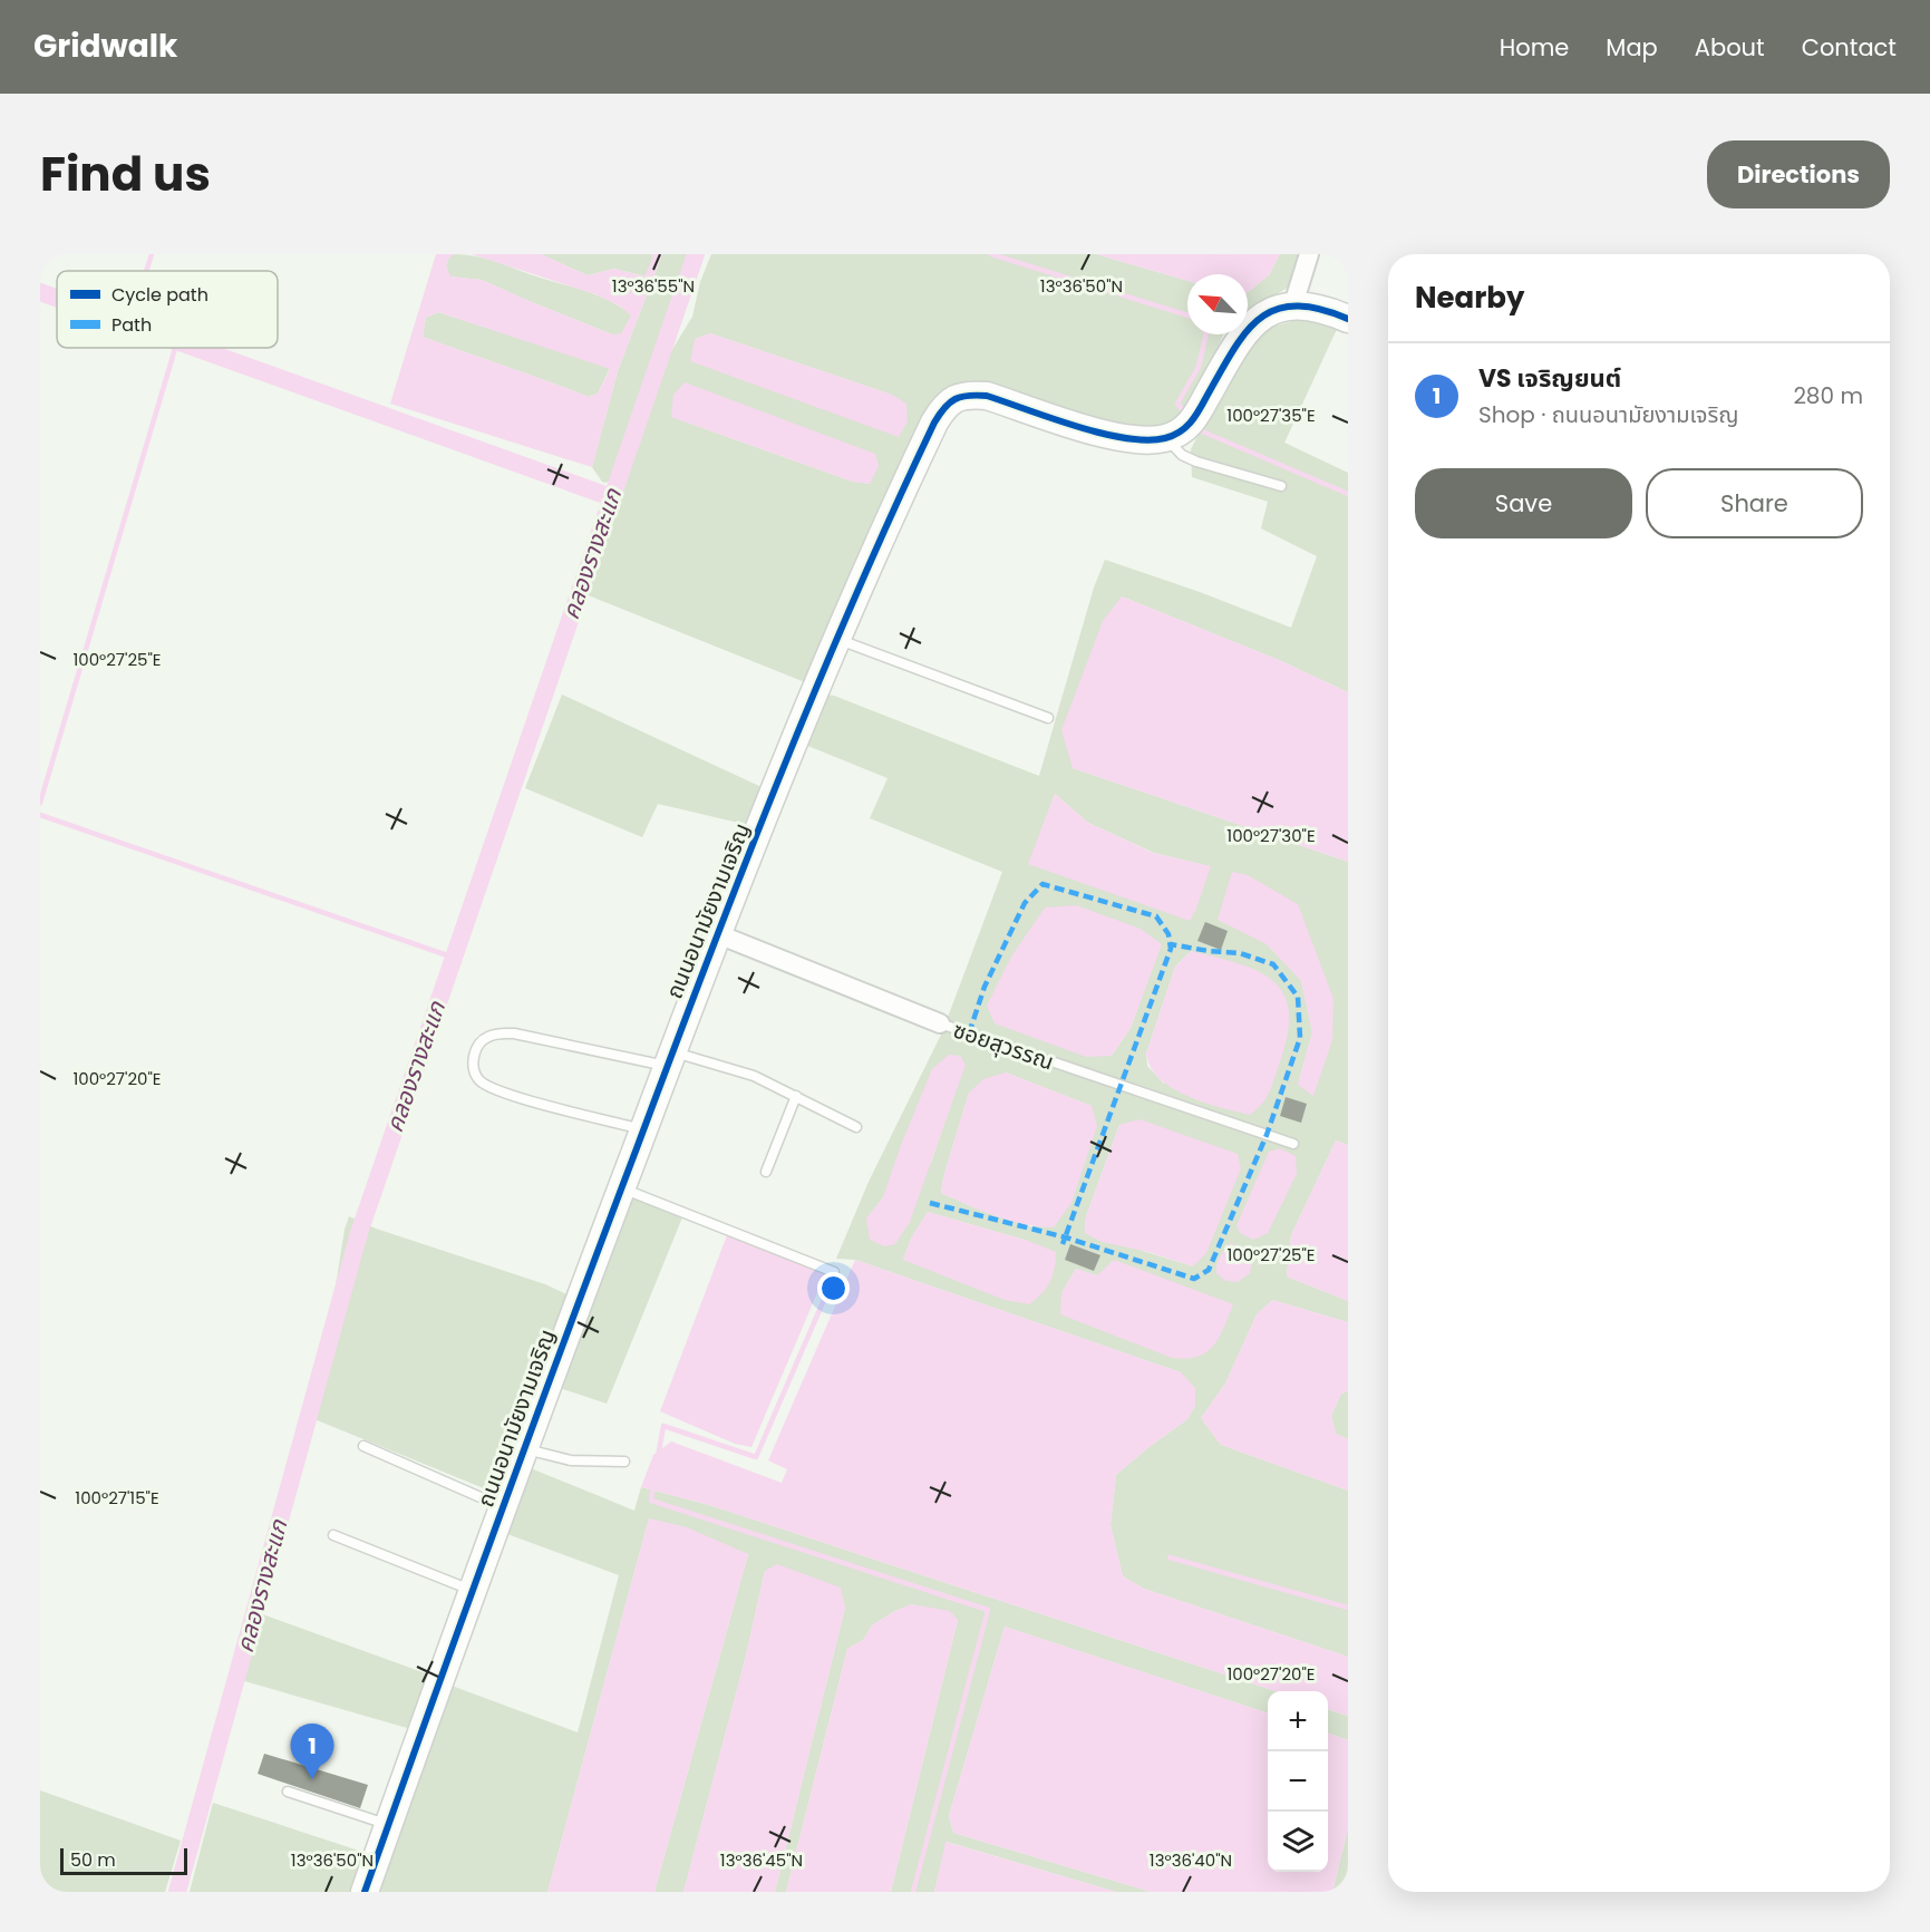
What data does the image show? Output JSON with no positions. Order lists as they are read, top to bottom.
{
  "streets": {
    "street": ["ถนนอนามัยงามเจริญ", "ซอยสุวรรณ"]
  },
  "crossings": [
    ["ถนนอนามัยงามเจริญ", "ซอยสุวรรณ"]
  ],
  "water": ["คลองรางสะแก"],
  "legend": ["Cycle path", "Path"],
  "scale_bar": "50 m",
  "north": "top left",
  "page": {
    "header": "Gridwalk",
    "nav": [
      "Home",
      "Map",
      "About",
      "Contact"
    ],
    "title": "Find us",
    "buttons": [
      "Directions",
      ["Save", "Share"]
    ],
    "heading": "Nearby",
    "list": [
      {
        "mark": "1",
        "name": "VS เจริญยนต์",
        "note": "Shop · ถนนอนามัยงามเจริญ",
        "value": "280 m"
      }
    ],
    "map_buttons": ["+", "−"],
    "pins": "1",
    "scale": "50 m"
  },
  "coordinates": [
    "13°36'55\"N",
    "13°36'50\"N",
    "100°27'35\"E",
    "100°27'25\"E",
    "100°27'30\"E",
    "100°27'20\"E",
    "100°27'15\"E",
    "13°36'45\"N",
    "13°36'40\"N"
  ]
}
